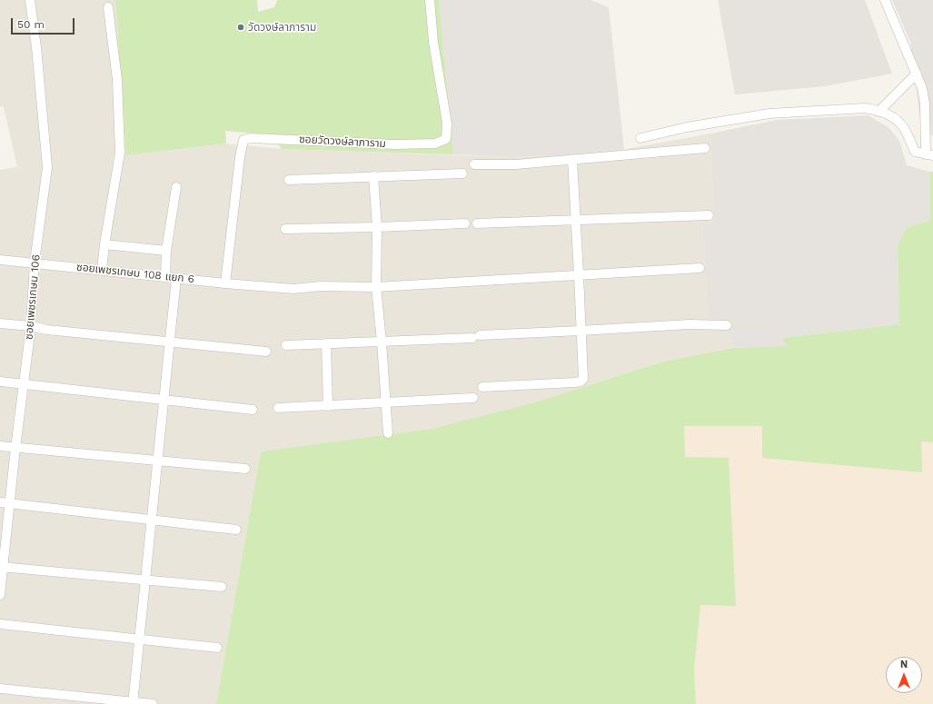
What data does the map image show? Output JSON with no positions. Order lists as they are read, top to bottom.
{
  "streets": {
    "street": ["ซอยวัดวงษ์ลาภาราม", "ซอยเพชรเกษม 108 แยก 6", "ซอยเพชรเกษม 106"]
  },
  "crossings": [
    ["ซอยวัดวงษ์ลาภาราม", "ซอยเพชรเกษม 108 แยก 6"],
    ["ซอยเพชรเกษม 108 แยก 6", "ซอยเพชรเกษม 106"]
  ],
  "places": ["วัดวงษ์ลาภาราม"],
  "scale_bar": "50 m",
  "north": "top"
}
